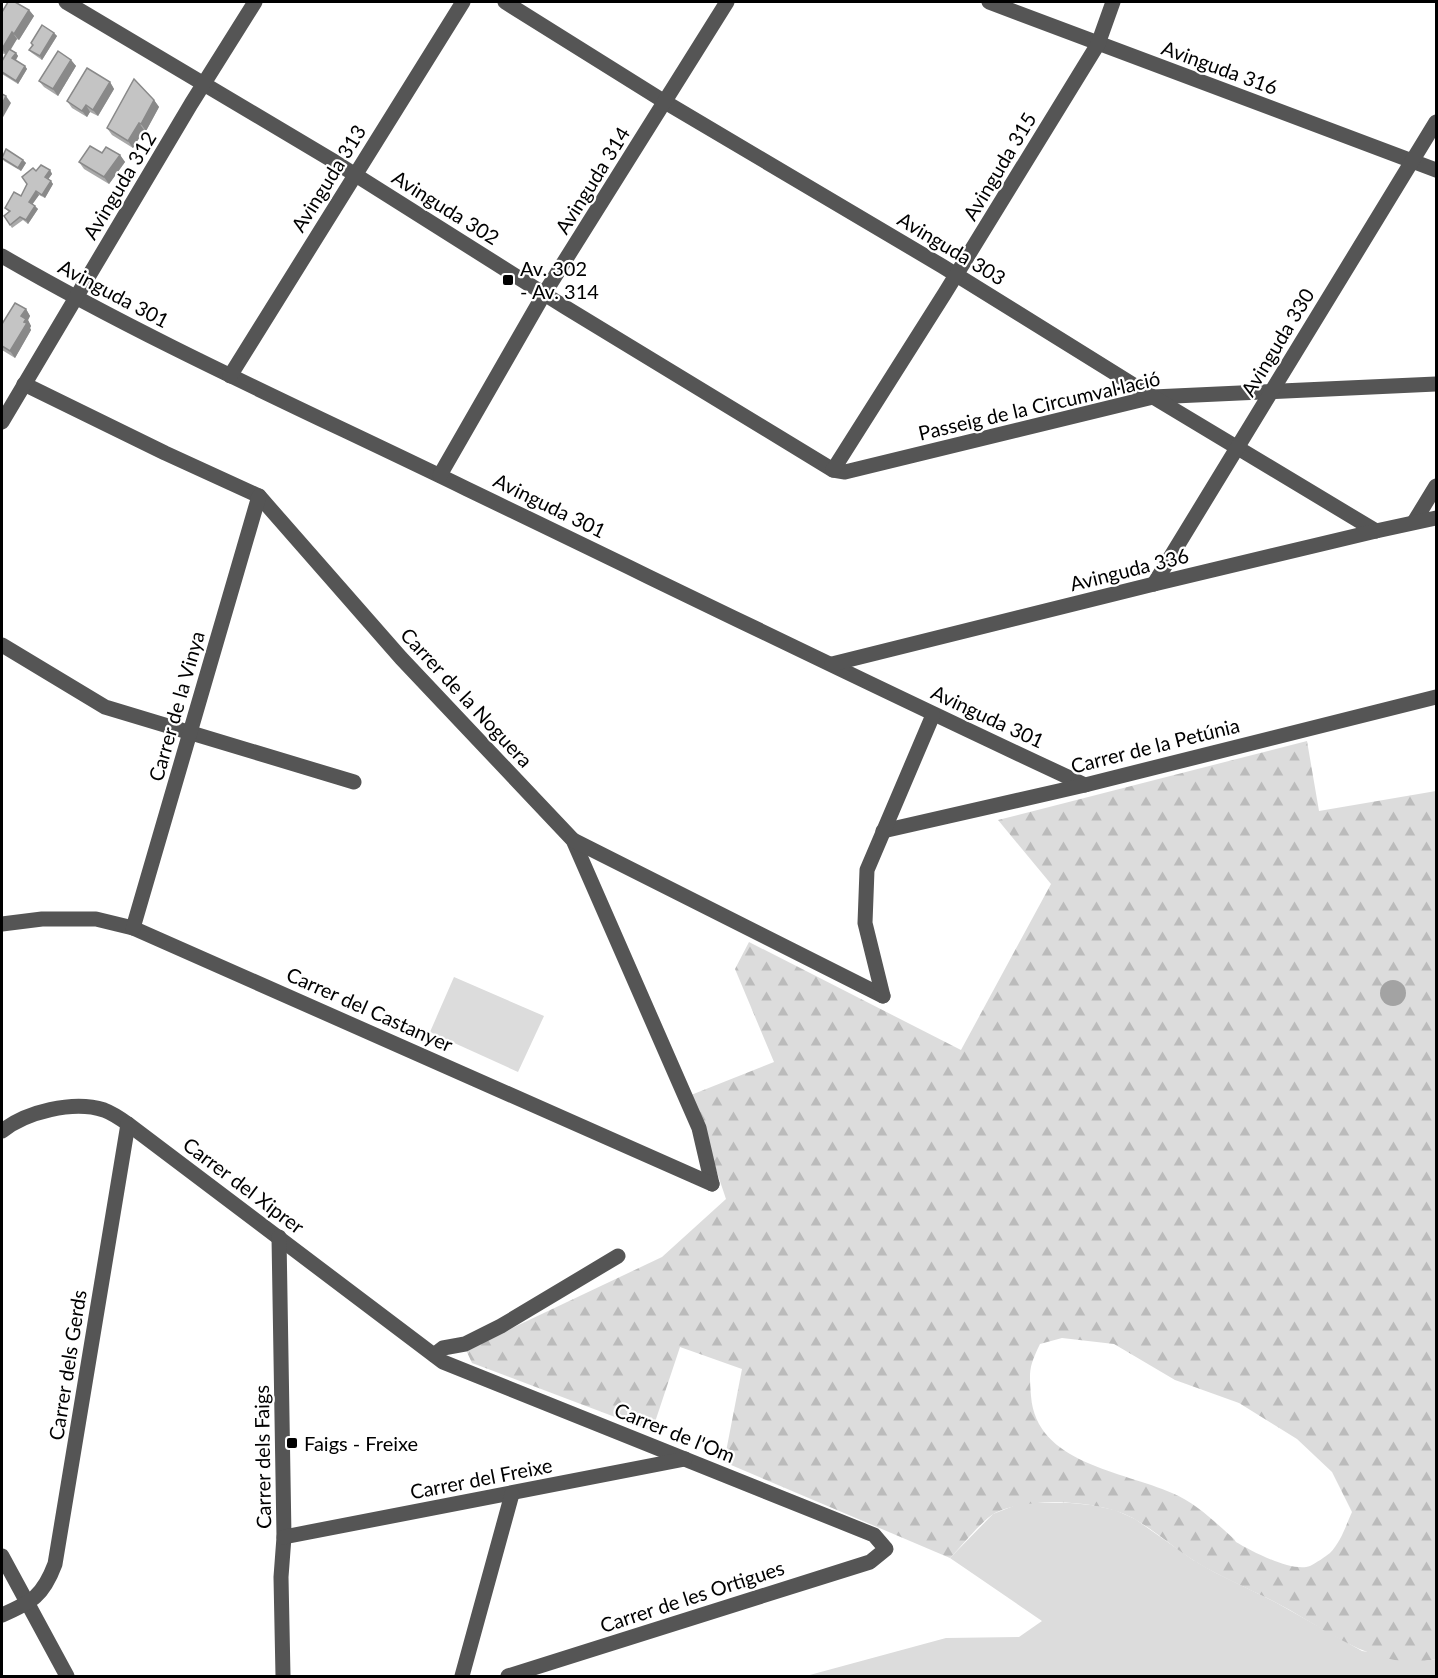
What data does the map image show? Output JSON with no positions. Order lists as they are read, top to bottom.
{
  "streets": {
    "street": [
      "Avinguda 316",
      "Avinguda 315",
      "Avinguda 313",
      "Avinguda 314",
      "Avinguda 312",
      "Avinguda 302",
      "Avinguda 303",
      "Avinguda 301",
      "Avinguda 330",
      "Passeig de la Circumval·lació",
      "Avinguda 336",
      "Carrer de la Noguera",
      "Carrer de la Vinya",
      "Carrer de la Petúnia",
      "Carrer del Castanyer",
      "Carrer del Xiprer",
      "Carrer dels Gerds",
      "Carrer de l'Om",
      "Carrer dels Faigs",
      "Carrer del Freixe",
      "Carrer de les Ortigues"
    ]
  },
  "crossings": [
    ["Avinguda 316", "Avinguda 315"],
    ["Avinguda 316", "Avinguda 330"],
    ["Avinguda 315", "Avinguda 302"],
    ["Avinguda 315", "Avinguda 303"],
    ["Avinguda 315", "Passeig de la Circumval·lació"],
    ["Avinguda 313", "Avinguda 302"],
    ["Avinguda 313", "Avinguda 301"],
    ["Avinguda 314", "Avinguda 302"],
    ["Avinguda 314", "Avinguda 303"],
    ["Avinguda 314", "Avinguda 301"],
    ["Avinguda 312", "Avinguda 302"],
    ["Avinguda 312", "Avinguda 301"],
    ["Avinguda 312", "Carrer de la Noguera"],
    ["Avinguda 302", "Passeig de la Circumval·lació"],
    ["Avinguda 303", "Avinguda 330"],
    ["Avinguda 303", "Passeig de la Circumval·lació"],
    ["Avinguda 303", "Avinguda 336"],
    ["Avinguda 301", "Avinguda 336"],
    ["Avinguda 301", "Carrer de la Petúnia"],
    ["Avinguda 330", "Passeig de la Circumval·lació"],
    ["Avinguda 330", "Avinguda 336"],
    ["Carrer de la Noguera", "Carrer de la Vinya"],
    ["Carrer de la Noguera", "Carrer del Castanyer"],
    ["Carrer de la Vinya", "Carrer del Castanyer"],
    ["Carrer del Xiprer", "Carrer dels Gerds"],
    ["Carrer del Xiprer", "Carrer de l'Om"],
    ["Carrer del Xiprer", "Carrer dels Faigs"],
    ["Carrer de l'Om", "Carrer del Freixe"],
    ["Carrer de l'Om", "Carrer de les Ortigues"],
    ["Carrer dels Faigs", "Carrer del Freixe"]
  ],
  "places": {
    "transit": ["Av. 302 - Av. 314", "Faigs - Freixe"]
  }
}
